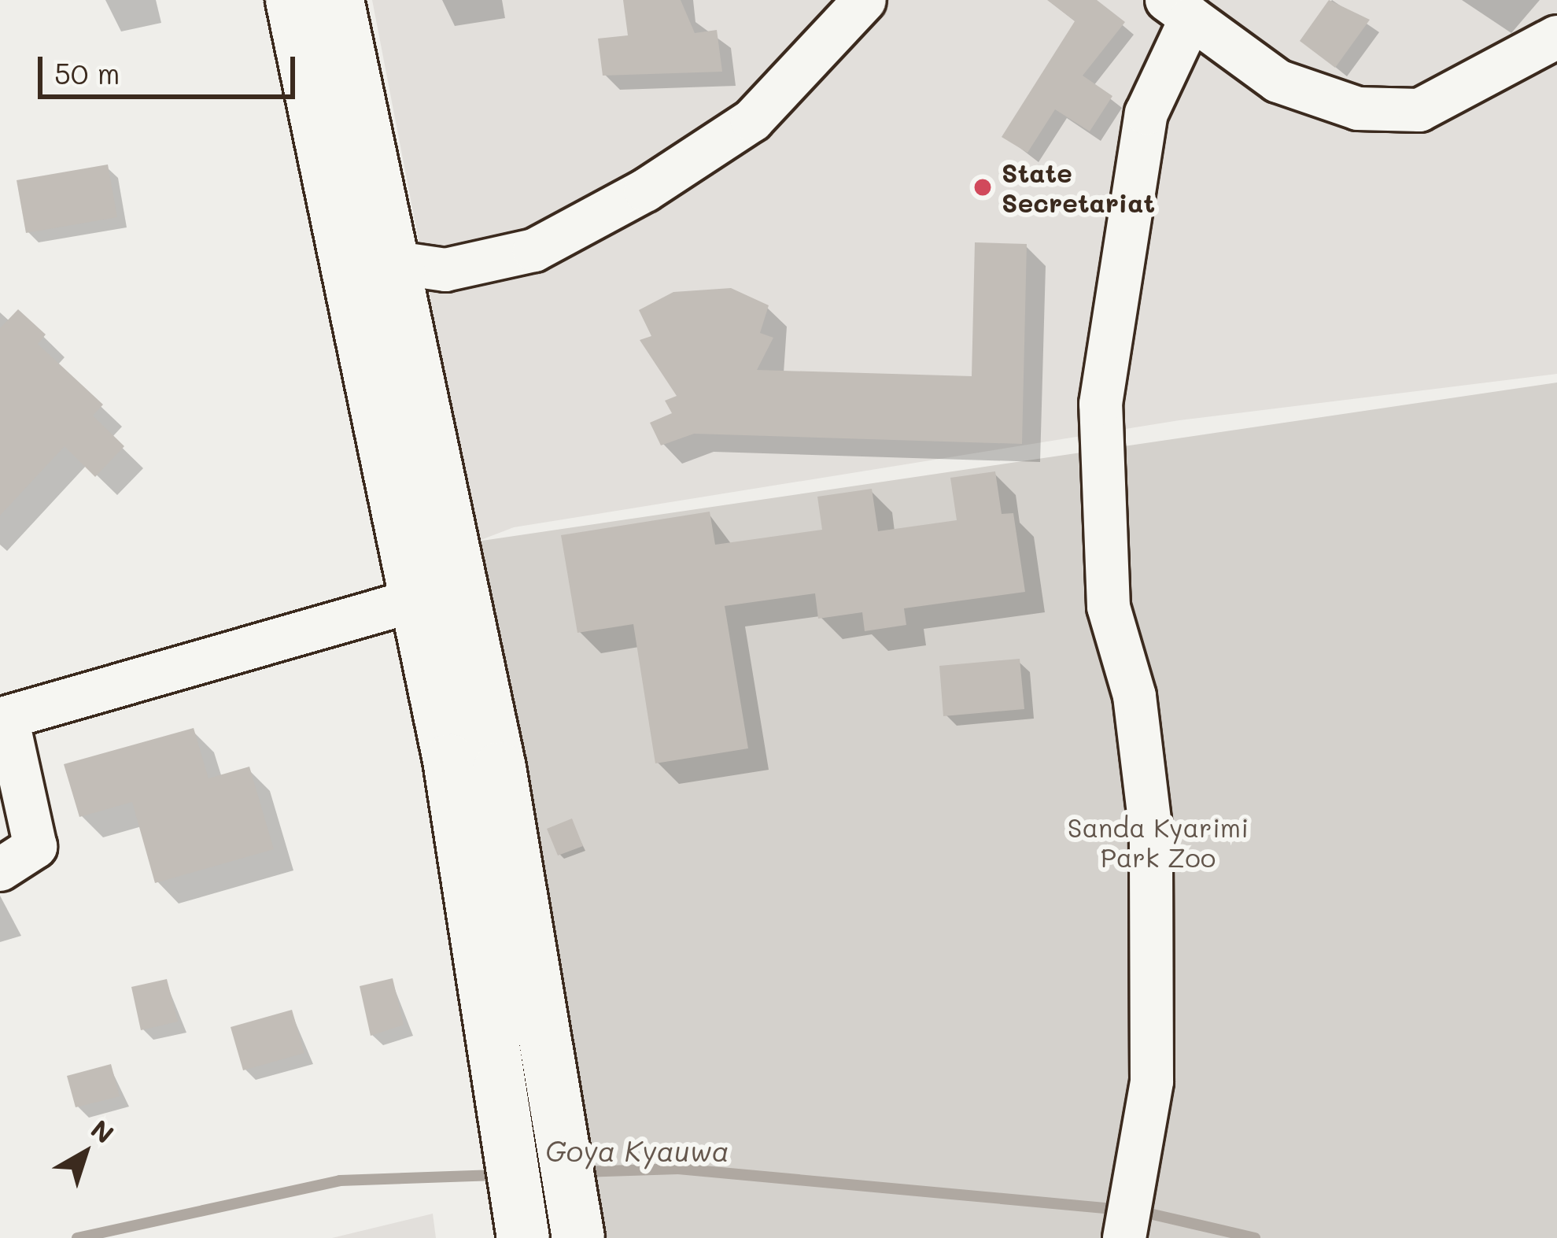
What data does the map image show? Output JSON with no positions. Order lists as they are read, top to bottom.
{
  "water": ["Goya Kyauwa"],
  "parks": ["Sanda Kyarimi Park Zoo"],
  "places": ["State Secretariat"],
  "scale_bar": "50 m",
  "north": "top right"
}
